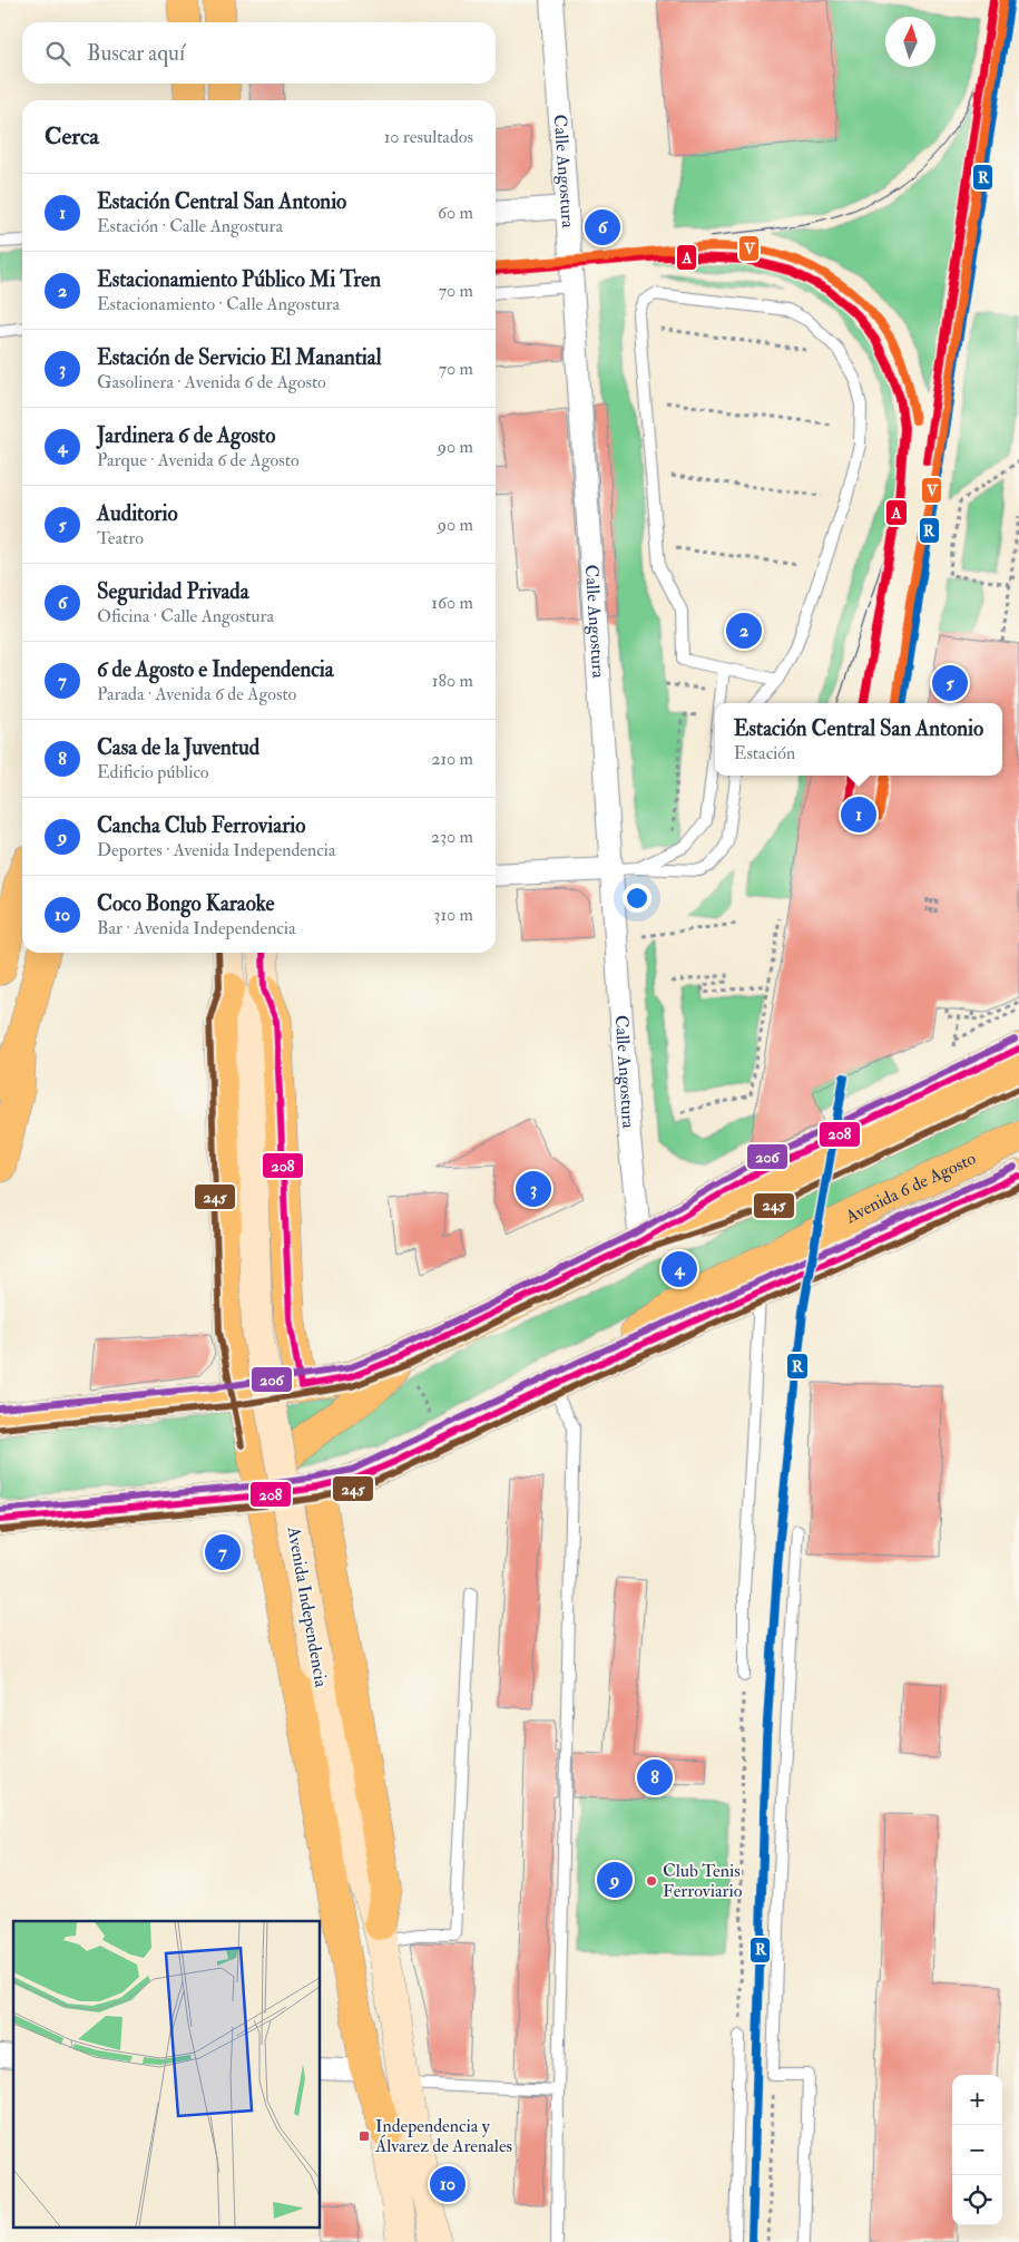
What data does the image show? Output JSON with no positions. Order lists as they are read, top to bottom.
{
  "streets": {
    "main road": ["Avenida 6 de Agosto", "Avenida Independencia"],
    "street": ["Calle Angostura"]
  },
  "places": {
    "other": ["Club Tenis Ferroviario"],
    "transit": ["Independencia y Álvarez de Arenales"]
  },
  "lines": [
    "transit line R",
    "transit line A",
    "transit line V",
    "transit line 208",
    "transit line 245",
    "transit line 206"
  ],
  "north": "top",
  "page": {
    "search": "Buscar aquí",
    "heading": ["Cerca", "10 resultados"],
    "list": [
      {
        "mark": "1",
        "name": "Estación Central San Antonio",
        "note": "Estación · Calle Angostura",
        "value": "60 m"
      },
      {
        "mark": "2",
        "name": "Estacionamiento Público Mi Tren",
        "note": "Estacionamiento · Calle Angostura",
        "value": "70 m"
      },
      {
        "mark": "3",
        "name": "Estación de Servicio El Manantial",
        "note": "Gasolinera · Avenida 6 de Agosto",
        "value": "70 m"
      },
      {
        "mark": "4",
        "name": "Jardinera 6 de Agosto",
        "note": "Parque · Avenida 6 de Agosto",
        "value": "90 m"
      },
      {
        "mark": "5",
        "name": "Auditorio",
        "note": "Teatro",
        "value": "90 m"
      },
      {
        "mark": "6",
        "name": "Seguridad Privada",
        "note": "Oficina · Calle Angostura",
        "value": "160 m"
      },
      {
        "mark": "7",
        "name": "6 de Agosto e Independencia",
        "note": "Parada · Avenida 6 de Agosto",
        "value": "180 m"
      },
      {
        "mark": "8",
        "name": "Casa de la Juventud",
        "note": "Edificio público",
        "value": "210 m"
      },
      {
        "mark": "9",
        "name": "Cancha Club Ferroviario",
        "note": "Deportes · Avenida Independencia",
        "value": "230 m"
      },
      {
        "mark": "10",
        "name": "Coco Bongo Karaoke",
        "note": "Bar · Avenida Independencia",
        "value": "310 m"
      }
    ],
    "pins": [
      "6",
      "2",
      "5",
      "1",
      "3",
      "4",
      "7",
      "8",
      "9",
      "10"
    ],
    "popup": ["Estación Central San Antonio", "Estación"],
    "map_buttons": ["+", "−"]
  }
}
